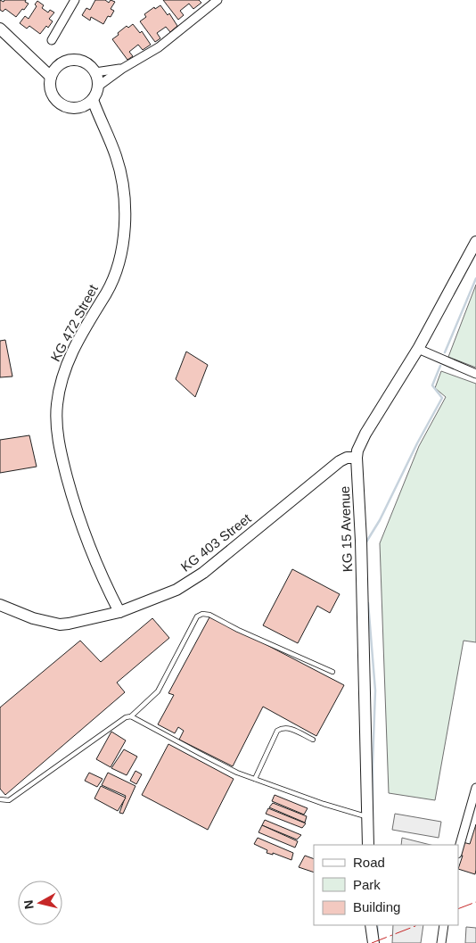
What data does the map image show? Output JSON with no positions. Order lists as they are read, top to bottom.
{
  "streets": {
    "main road": ["KG 472 Street", "KG 15 Avenue", "KG 403 Street"]
  },
  "crossings": [
    ["KG 472 Street", "KG 403 Street"],
    ["KG 15 Avenue", "KG 403 Street"]
  ],
  "legend": ["Road", "Park", "Building"],
  "north": "left"
}
